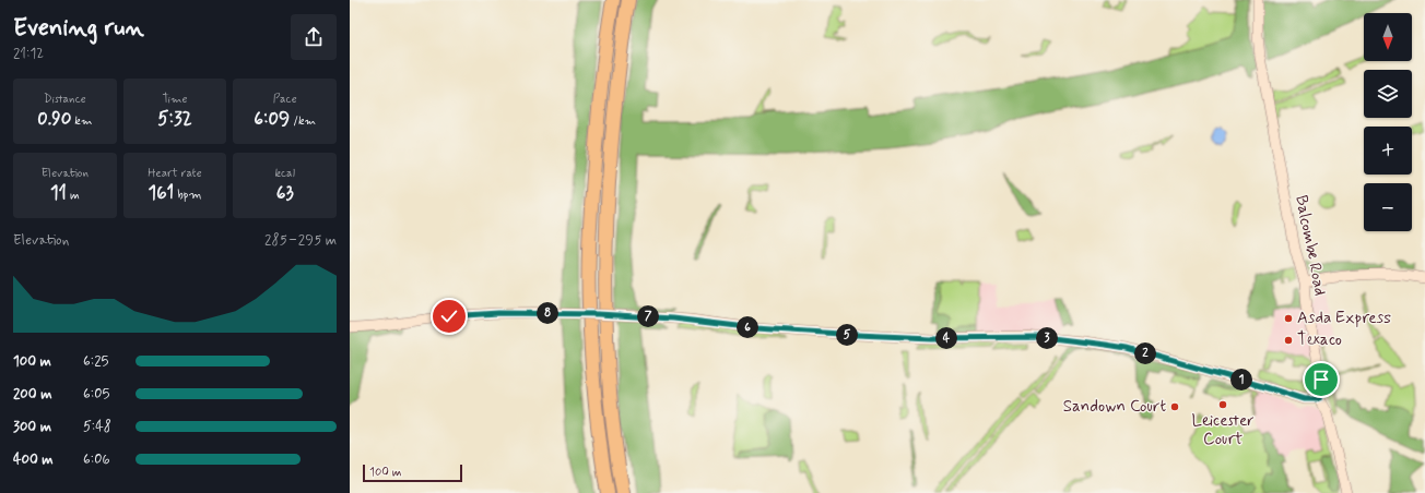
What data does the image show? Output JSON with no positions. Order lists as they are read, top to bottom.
{
  "streets": {
    "street": ["Balcombe Road"]
  },
  "places": [
    "Asda Express",
    "Texaco",
    "Leicester Court",
    "Sandown Court"
  ],
  "scale_bar": "100 m",
  "north": "bottom",
  "page": {
    "heading": ["Evening run", "21:12"],
    "map_buttons": ["+", "−"],
    "stats": [
      ["Distance", "0.90 km"],
      ["Time", "5:32"],
      ["Pace", "6:09 /km"],
      ["Elevation", "11 m"],
      ["Heart rate", "161 bpm"],
      ["kcal", "63"]
    ],
    "chart": ["Elevation", "285–295 m"],
    "pins": [
      "8",
      "7",
      "6",
      "5",
      "3",
      "4",
      "2",
      "1"
    ],
    "list": [
      {
        "name": "100 m",
        "note": "6:25"
      },
      {
        "name": "200 m",
        "note": "6:05"
      },
      {
        "name": "300 m",
        "note": "5:48"
      },
      {
        "name": "400 m",
        "note": "6:06"
      }
    ],
    "scale": "100 m"
  }
}
